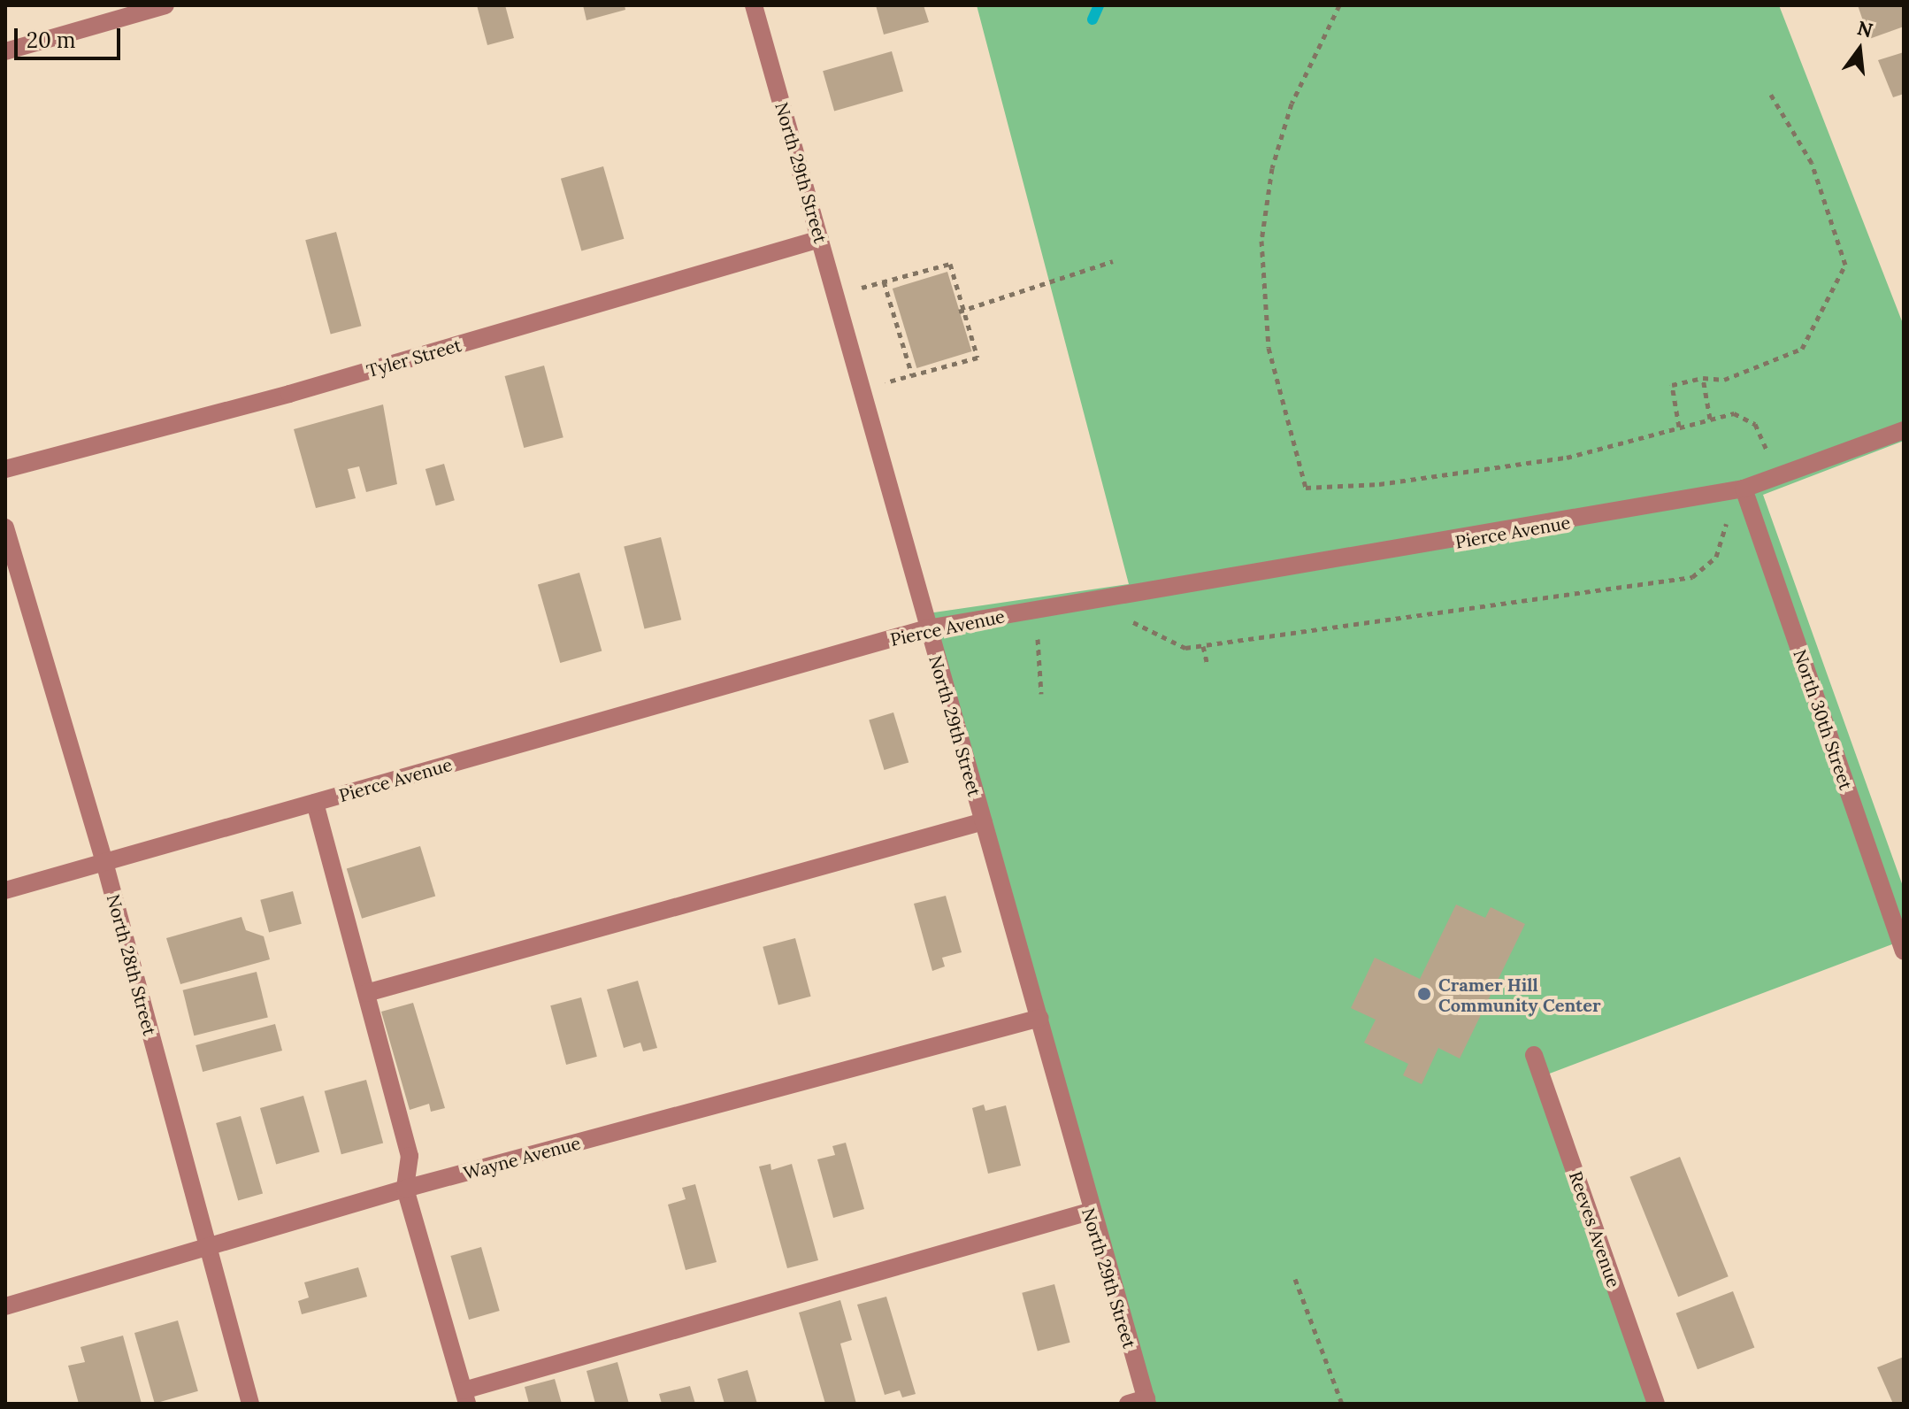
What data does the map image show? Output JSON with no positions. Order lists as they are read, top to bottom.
{
  "streets": {
    "street": [
      "North 29th Street",
      "Tyler Street",
      "Pierce Avenue",
      "North 30th Street",
      "North 28th Street",
      "Wayne Avenue",
      "Reeves Avenue"
    ]
  },
  "crossings": [
    ["North 29th Street", "Tyler Street"],
    ["North 29th Street", "Pierce Avenue"],
    ["North 29th Street", "Wayne Avenue"],
    ["Pierce Avenue", "North 30th Street"],
    ["Pierce Avenue", "North 28th Street"],
    ["North 28th Street", "Wayne Avenue"]
  ],
  "places": ["Cramer Hill Community Center"],
  "scale_bar": "20 m",
  "north": "top"
}
